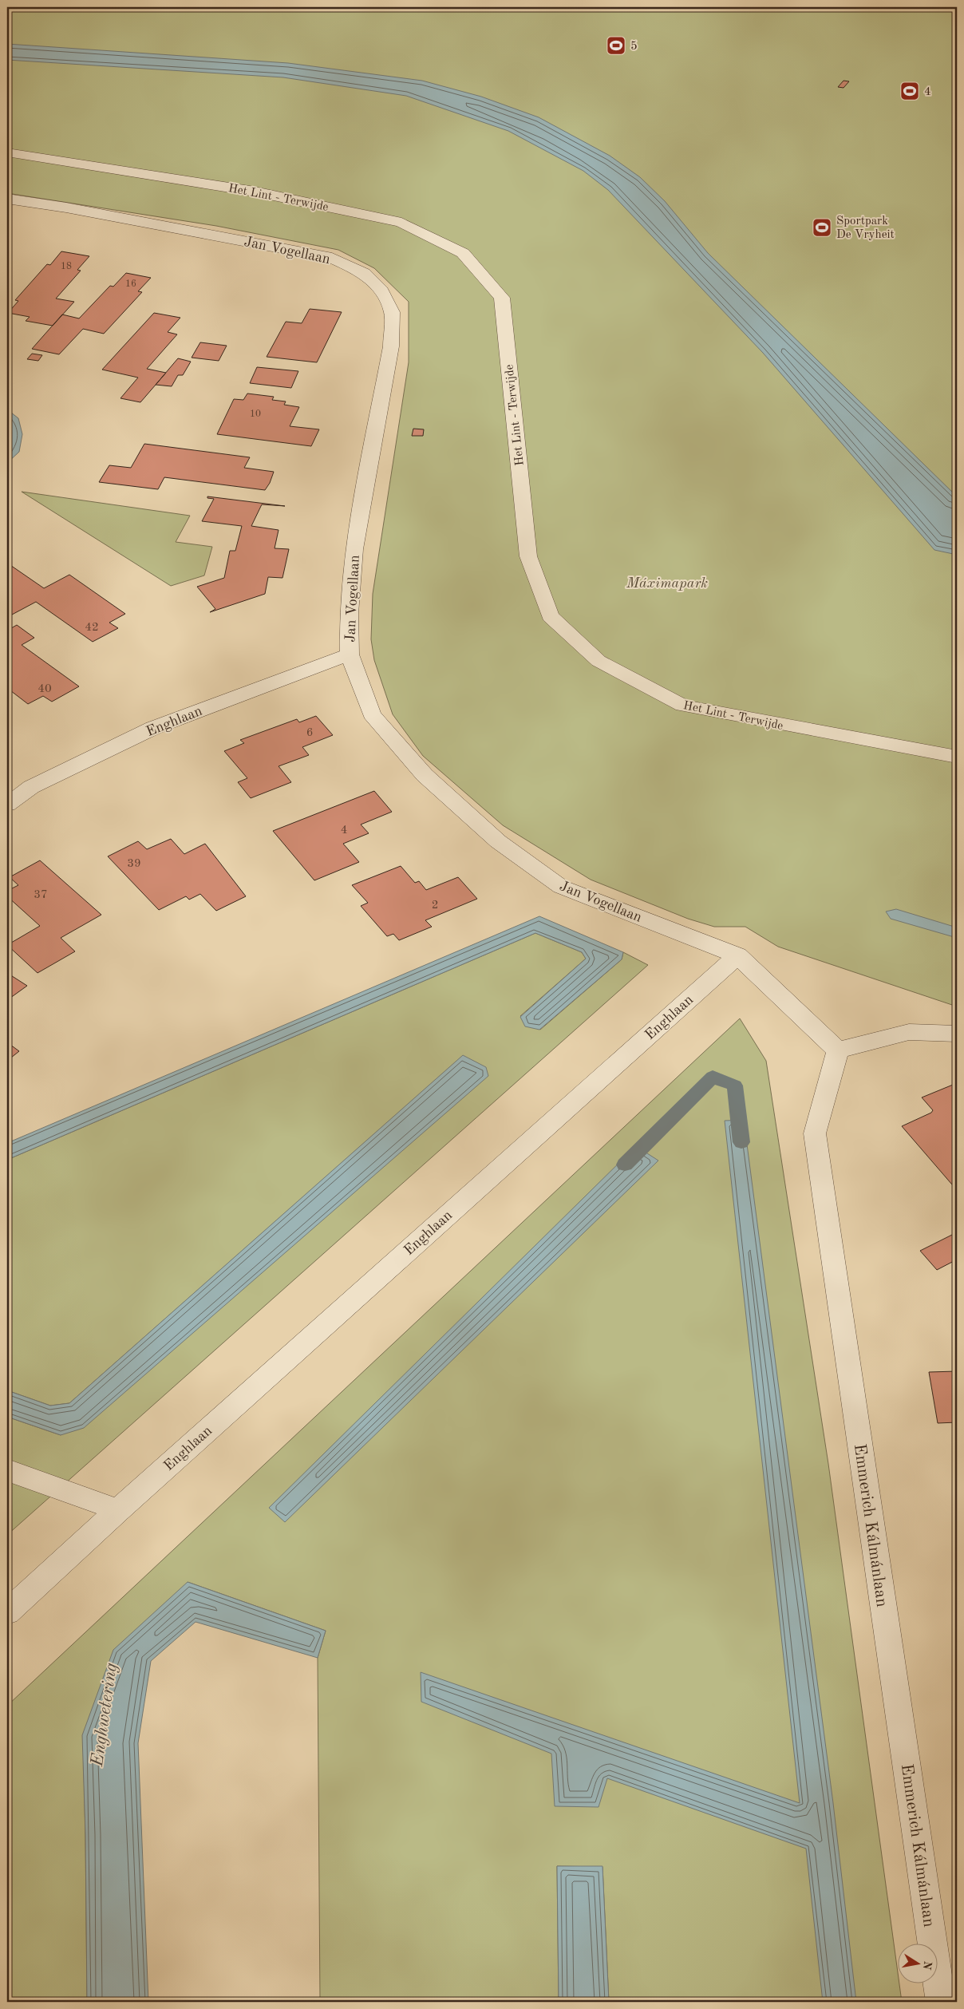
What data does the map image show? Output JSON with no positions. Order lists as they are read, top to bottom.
{
  "streets": {
    "street": [
      "Het Lint - Terwijde",
      "Jan Vogellaan",
      "Enghlaan",
      "Emmerich Kálmánlaan"
    ]
  },
  "crossings": [
    ["Jan Vogellaan", "Enghlaan"],
    ["Jan Vogellaan", "Emmerich Kálmánlaan"]
  ],
  "water": ["Enghwetering"],
  "parks": ["Máximapark"],
  "places": {
    "sports": ["5", "4", "Sportpark De Vryheit"]
  },
  "house_numbers": [
    "18",
    "16",
    "10",
    "42",
    "40",
    "6",
    "4",
    "39",
    "37",
    "2"
  ],
  "north": "right"
}
